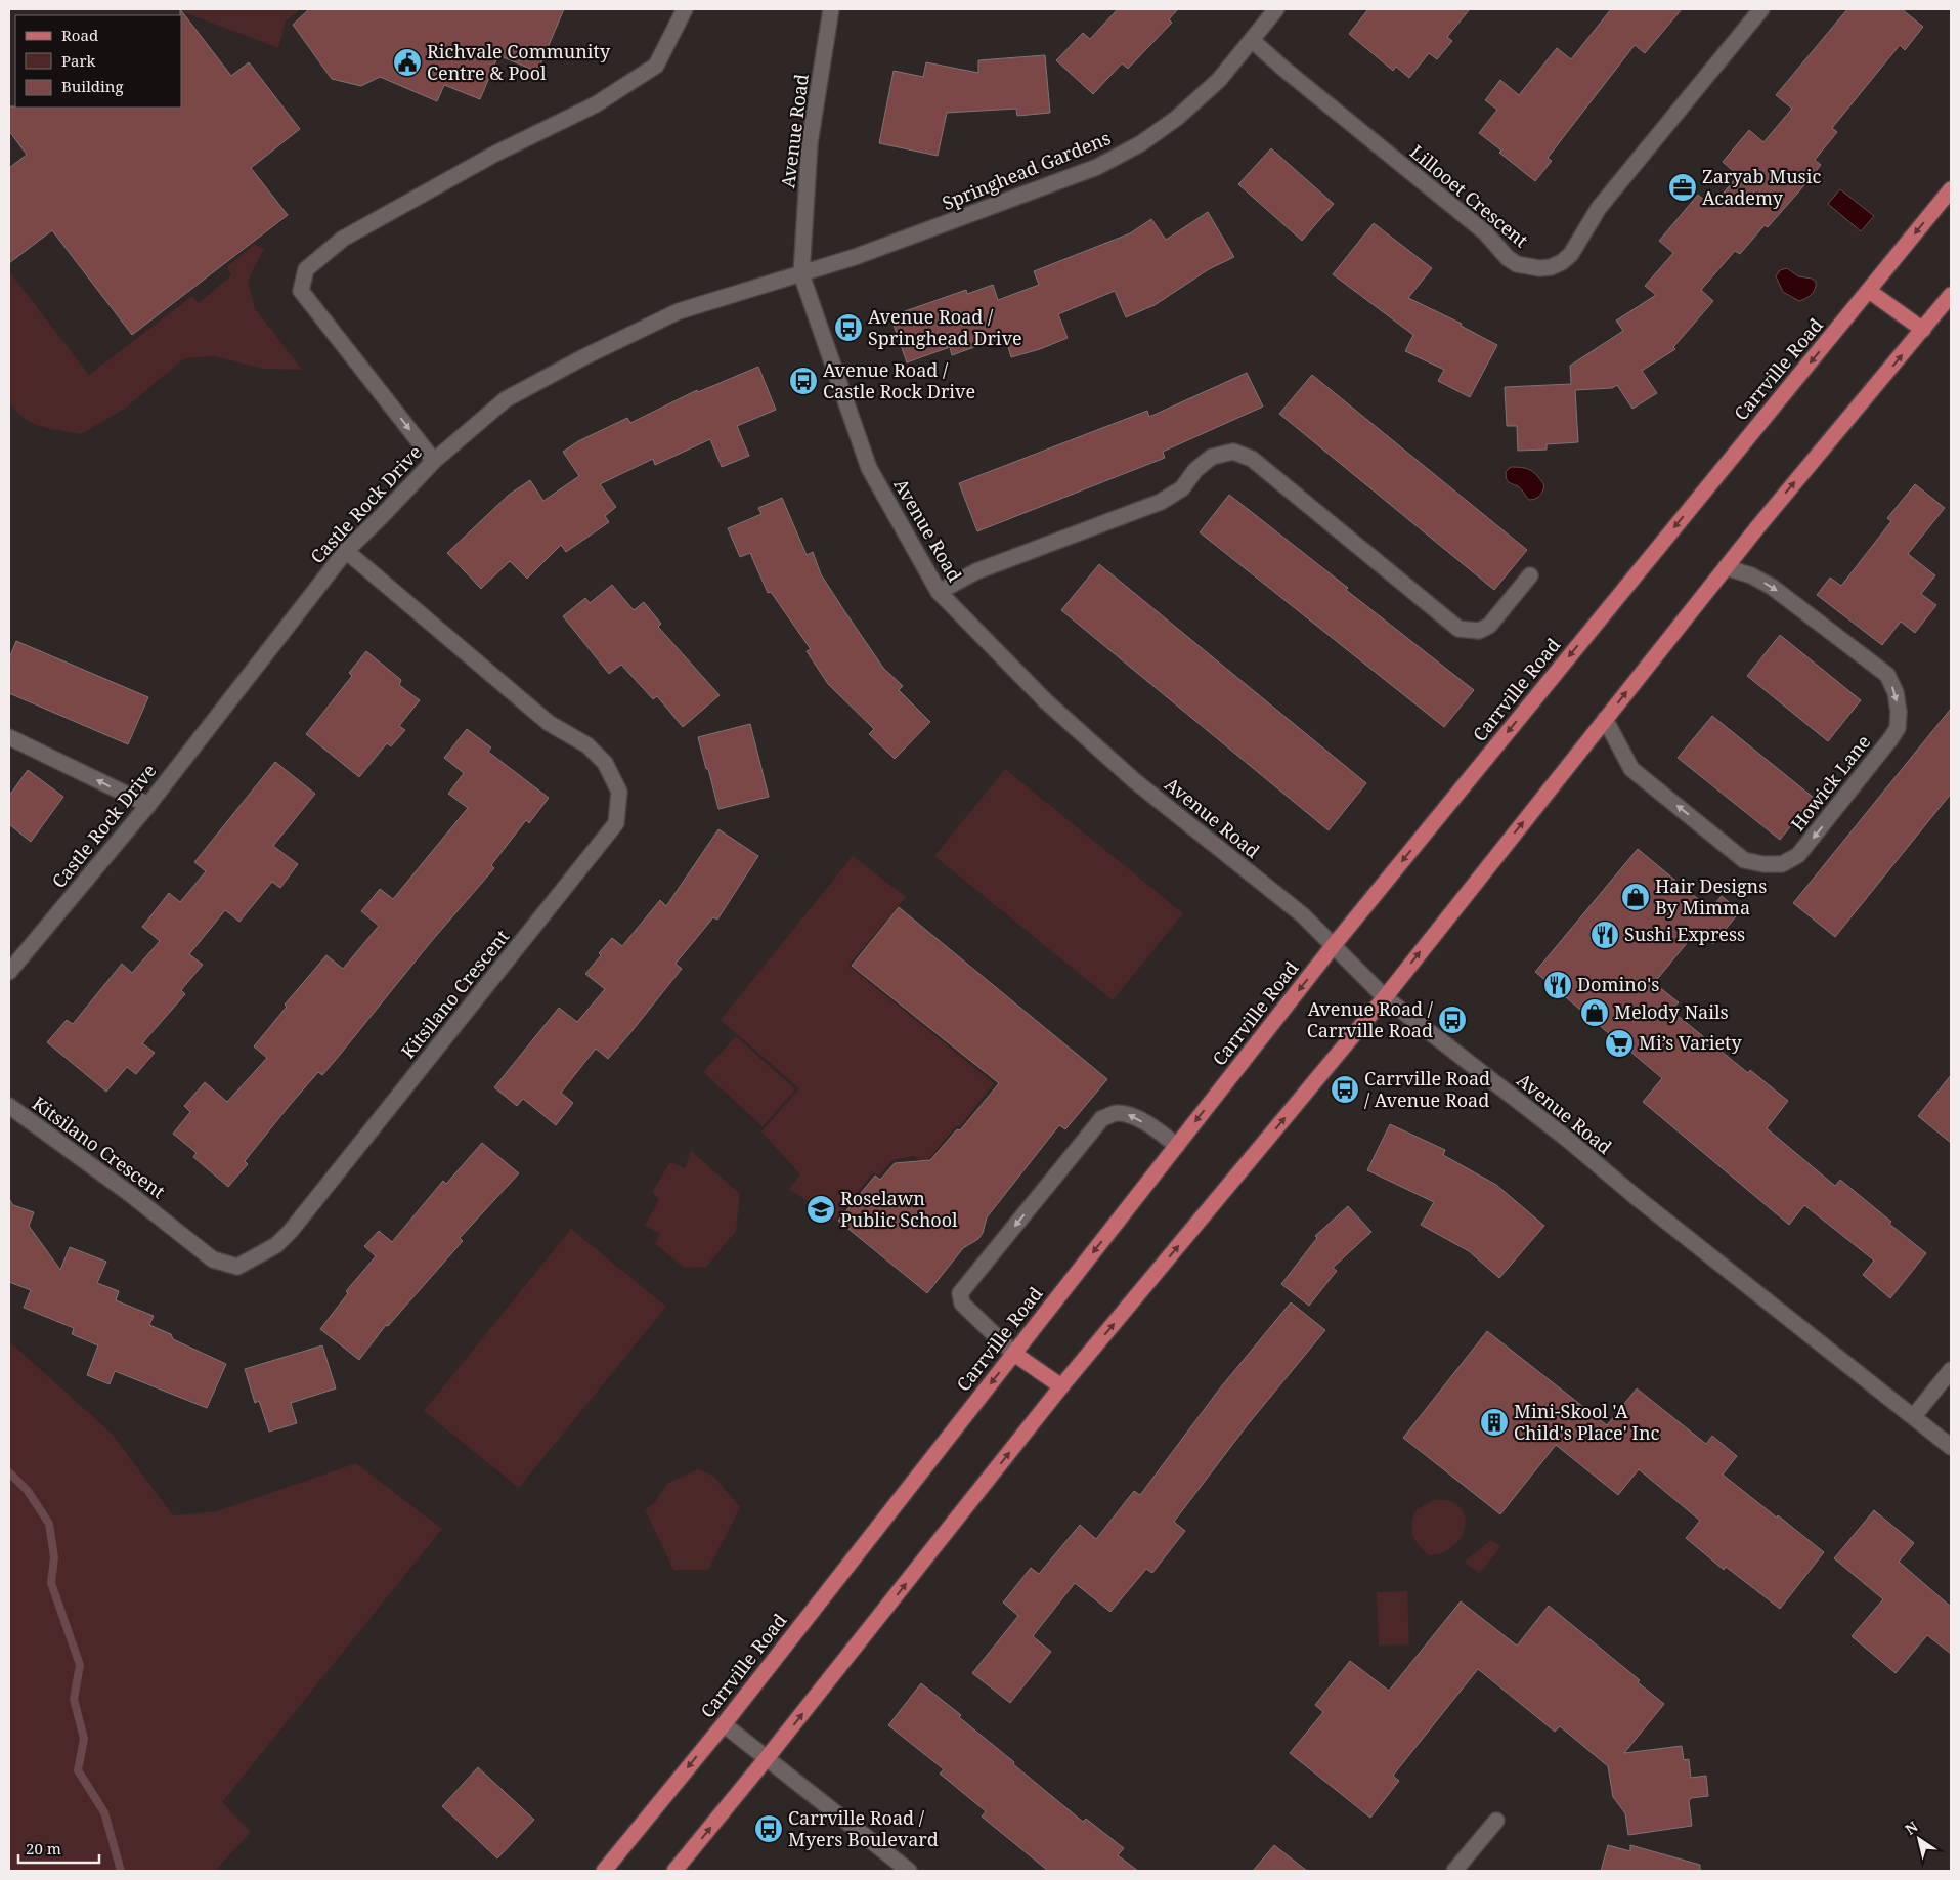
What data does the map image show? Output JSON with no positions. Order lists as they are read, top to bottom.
{
  "streets": {
    "main road": ["Carrville Road"],
    "street": [
      "Avenue Road",
      "Springhead Gardens",
      "Lillooet Crescent",
      "Castle Rock Drive",
      "Howick Lane",
      "Kitsilano Crescent"
    ]
  },
  "crossings": [
    ["Avenue Road", "Springhead Gardens"],
    ["Avenue Road", "Carrville Road"],
    ["Avenue Road", "Castle Rock Drive"],
    ["Springhead Gardens", "Lillooet Crescent"],
    ["Springhead Gardens", "Castle Rock Drive"],
    ["Castle Rock Drive", "Kitsilano Crescent"]
  ],
  "places": {
    "public building": ["Richvale Community Centre & Pool"],
    "office": ["Zaryab Music Academy"],
    "bus stop": [
      "Avenue Road / Springhead Drive",
      "Avenue Road / Castle Rock Drive",
      "Avenue Road / Carrville Road",
      "Carrville Road / Avenue Road",
      "Carrville Road / Myers Boulevard"
    ],
    "shop": ["Hair Designs By Mimma", "Melody Nails"],
    "restaurant": ["Sushi Express", "Domino's"],
    "supermarket": ["Mi’s Variety"],
    "school or university": ["Roselawn Public School"],
    "building": ["Mini-Skool 'A Child's Place' Inc"]
  },
  "legend": ["Road", "Park", "Building"],
  "scale_bar": "20 m",
  "north": "top left"
}
